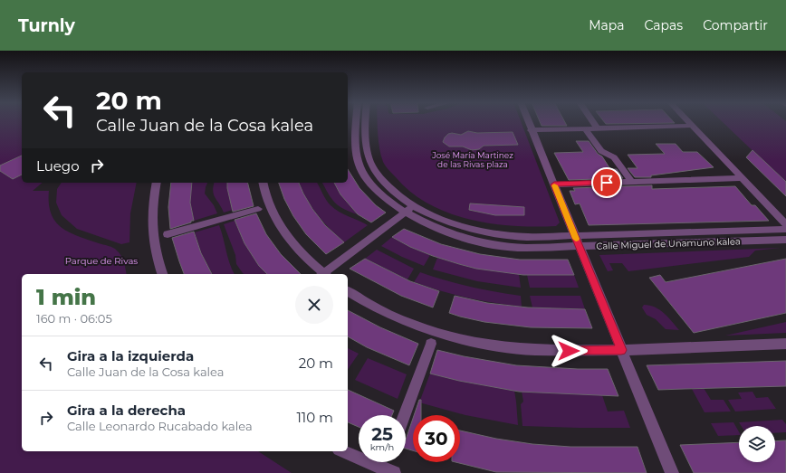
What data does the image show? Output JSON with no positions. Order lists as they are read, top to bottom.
{
  "streets": {
    "street": ["Calle Miguel de Unamuno kalea"]
  },
  "parks": ["José María Martinez de las Rivas plaza", "Parque de Rivas"],
  "page": {
    "header": "Turnly",
    "nav": ["Mapa", "Capas", "Compartir"],
    "turn": ["20 m", "Calle Juan de la Cosa kalea"],
    "then": "Luego",
    "heading": ["1 min", "160 m · 06:05"],
    "list": [
      {
        "name": "Gira a la izquierda",
        "note": "Calle Juan de la Cosa kalea",
        "value": "20 m"
      },
      {
        "name": "Gira a la derecha",
        "note": "Calle Leonardo Rucabado kalea",
        "value": "110 m"
      }
    ],
    "speed": "25 km/h",
    "limit": "30"
  }
}
